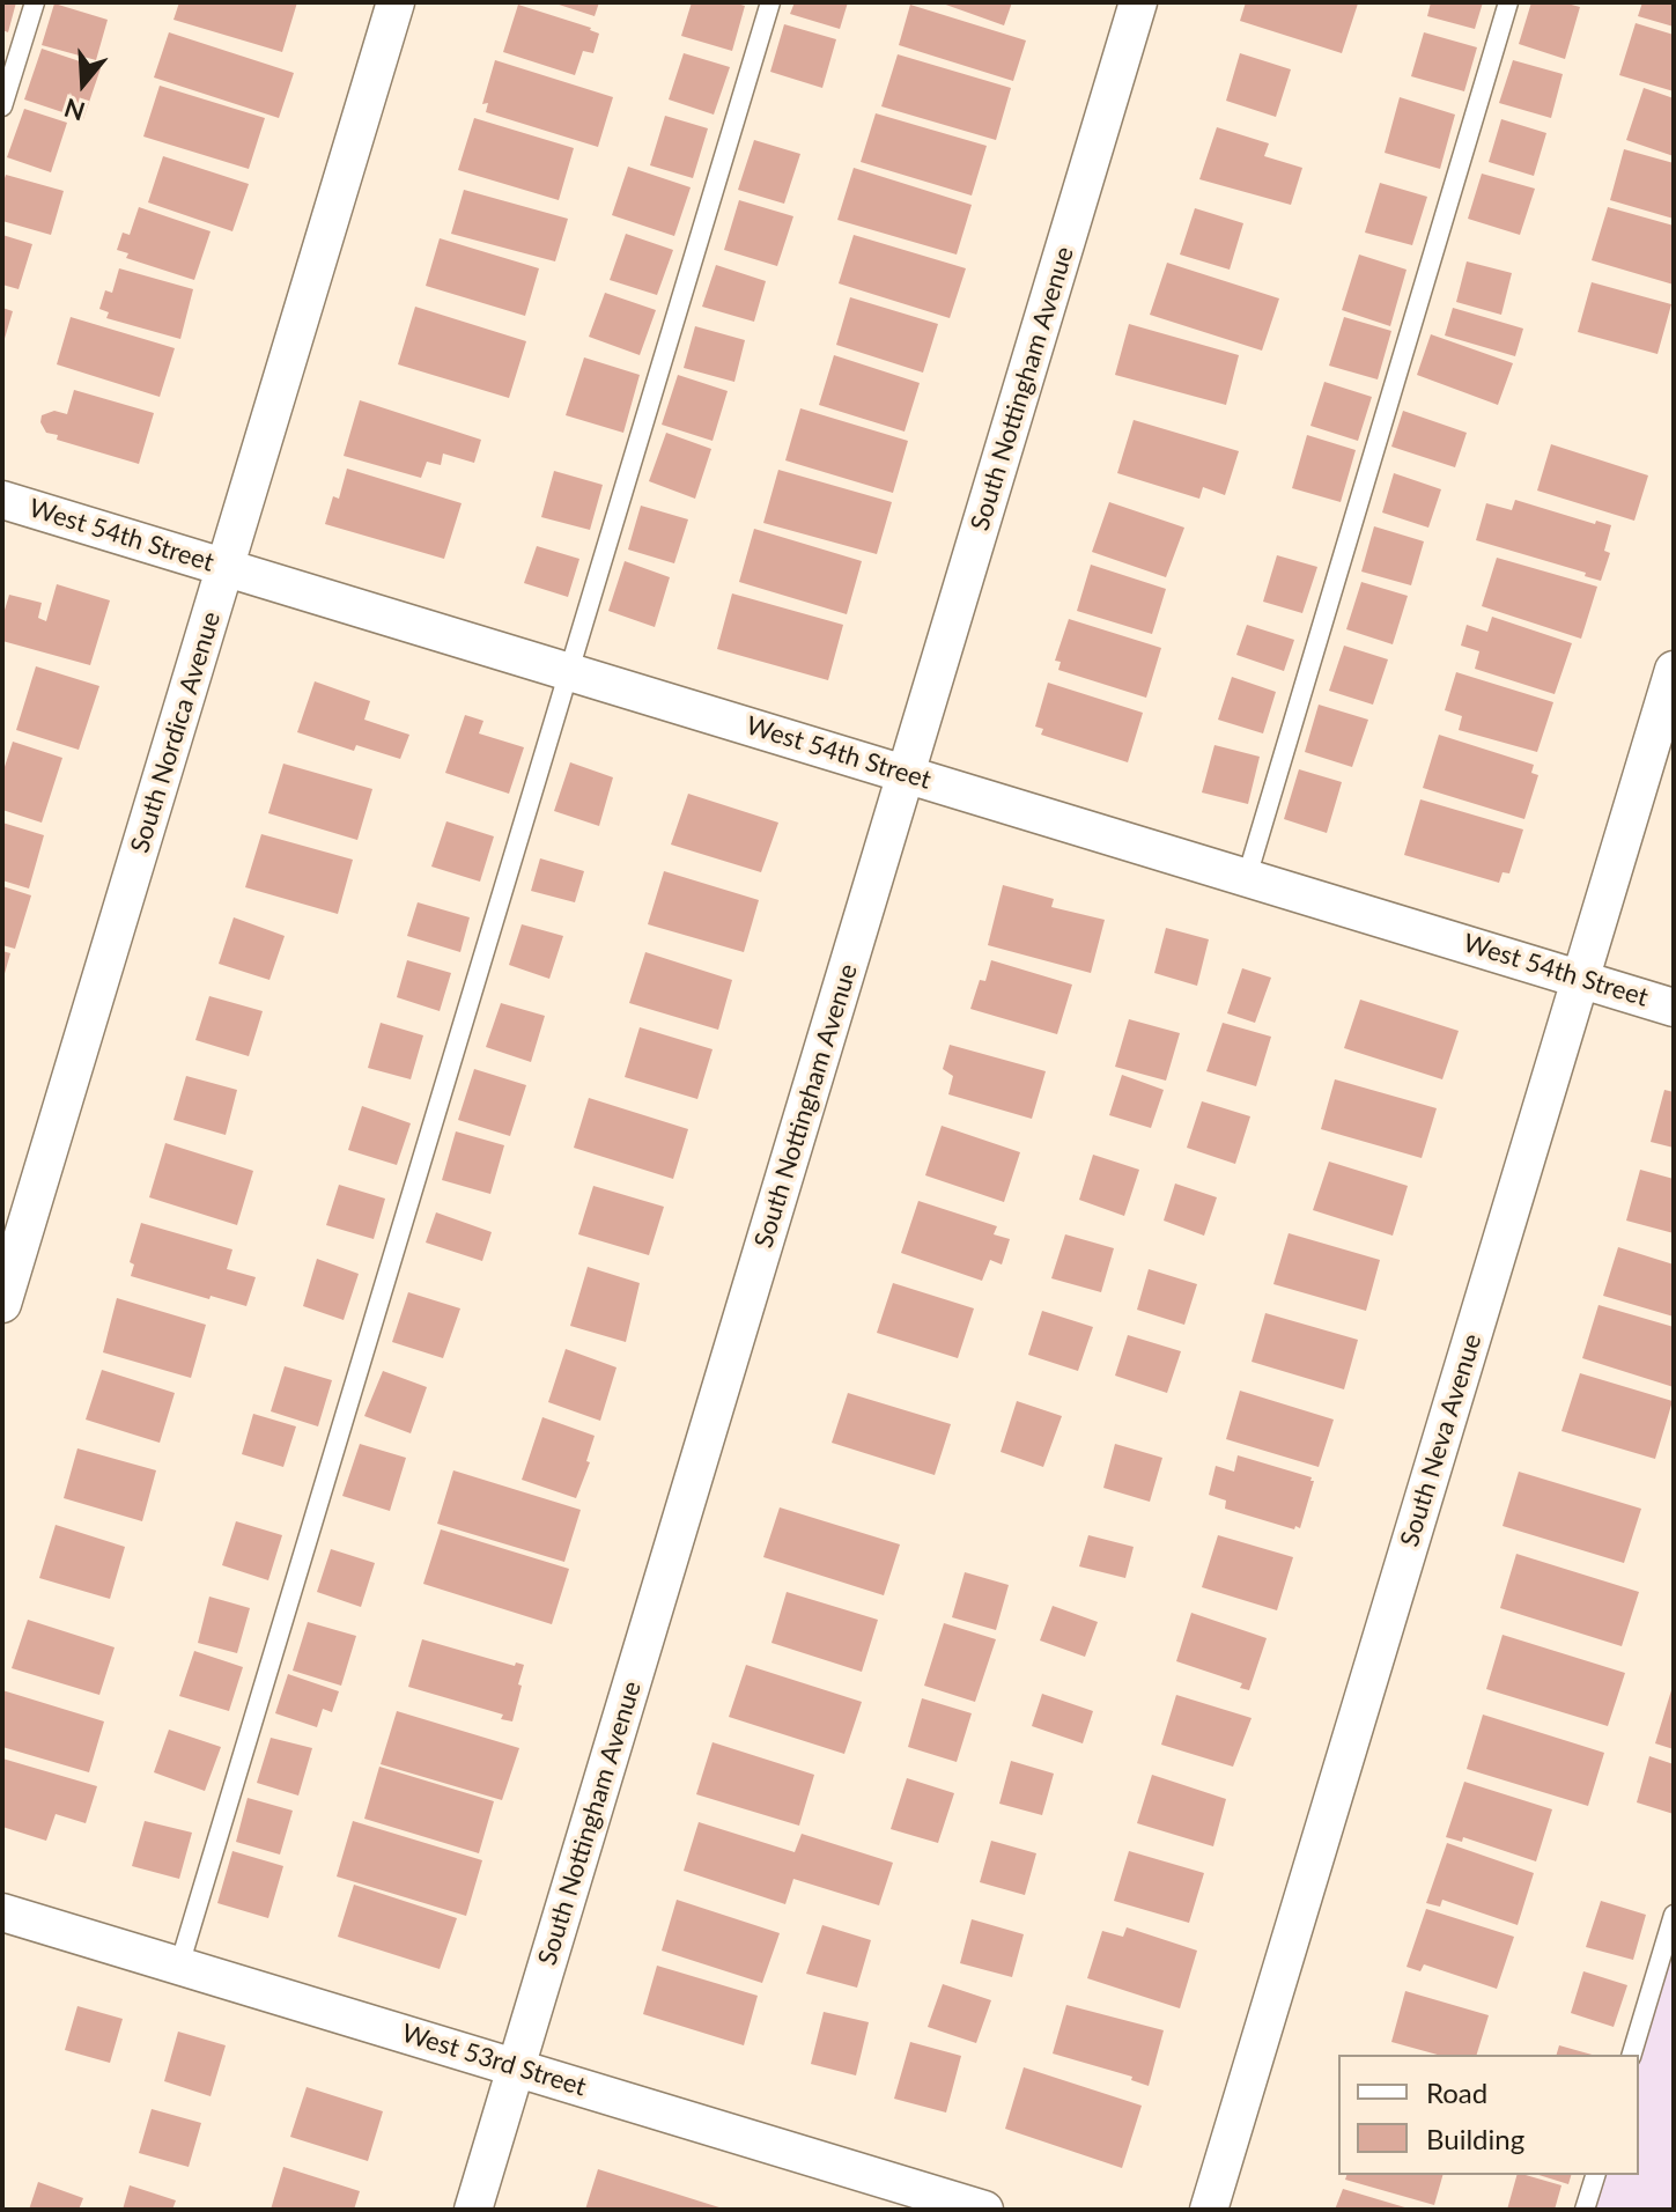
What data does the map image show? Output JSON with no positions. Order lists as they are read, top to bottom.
{
  "streets": {
    "street": [
      "South Nottingham Avenue",
      "West 54th Street",
      "South Nordica Avenue",
      "South Neva Avenue",
      "West 53rd Street"
    ]
  },
  "crossings": [
    ["South Nottingham Avenue", "West 54th Street"],
    ["South Nottingham Avenue", "West 53rd Street"],
    ["West 54th Street", "South Nordica Avenue"],
    ["West 54th Street", "South Neva Avenue"]
  ],
  "legend": ["Road", "Building"],
  "north": "bottom"
}
